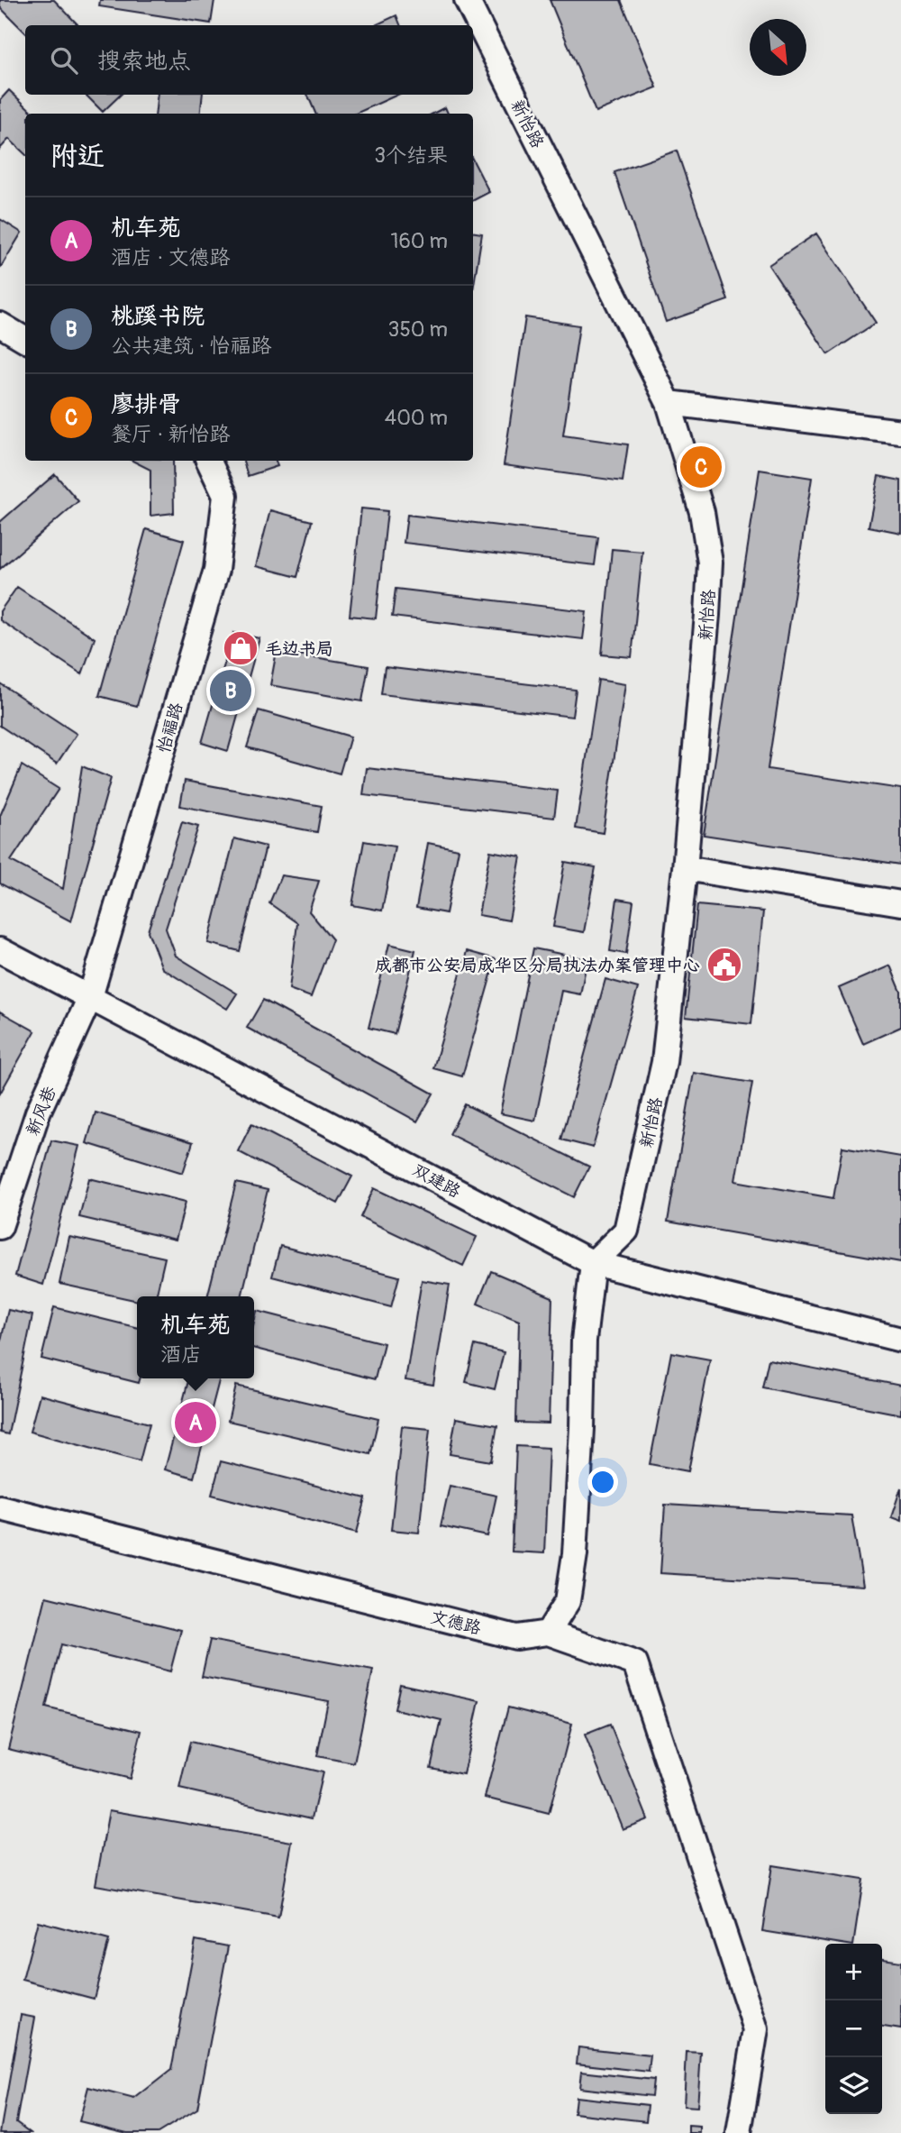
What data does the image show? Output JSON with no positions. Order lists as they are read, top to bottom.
{
  "streets": {
    "street": [
      "新怡路",
      "怡福路",
      "新风巷",
      "双建路",
      "文德路"
    ]
  },
  "crossings": [
    ["新怡路", "双建路"],
    ["怡福路", "新风巷"],
    ["怡福路", "双建路"],
    ["新风巷", "双建路"]
  ],
  "places": {
    "shop": ["毛边书局"],
    "public building": ["成都市公安局成华区分局执法办案管理中心"]
  },
  "north": "bottom right",
  "page": {
    "search": "搜索地点",
    "heading": ["附近", "3个结果"],
    "list": [
      {
        "mark": "A",
        "name": "机车苑",
        "note": "酒店 · 文德路",
        "value": "160 m"
      },
      {
        "mark": "B",
        "name": "桃蹊书院",
        "note": "公共建筑 · 怡福路",
        "value": "350 m"
      },
      {
        "mark": "C",
        "name": "廖排骨",
        "note": "餐厅 · 新怡路",
        "value": "400 m"
      }
    ],
    "pins": ["C", "B", "A"],
    "popup": ["机车苑", "酒店"],
    "map_buttons": ["+", "−"]
  }
}
